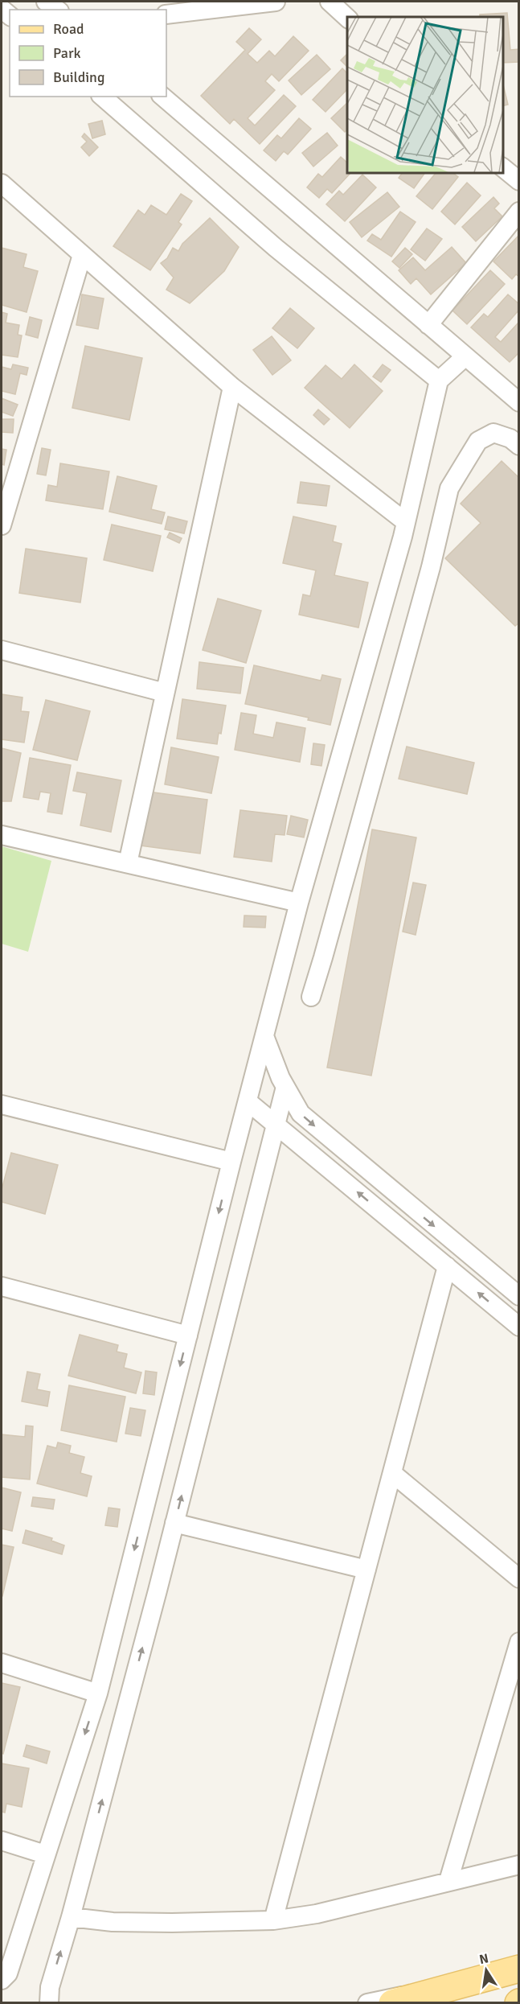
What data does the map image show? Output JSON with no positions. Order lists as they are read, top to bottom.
{
  "legend": ["Road", "Park", "Building"],
  "north": "top"
}
